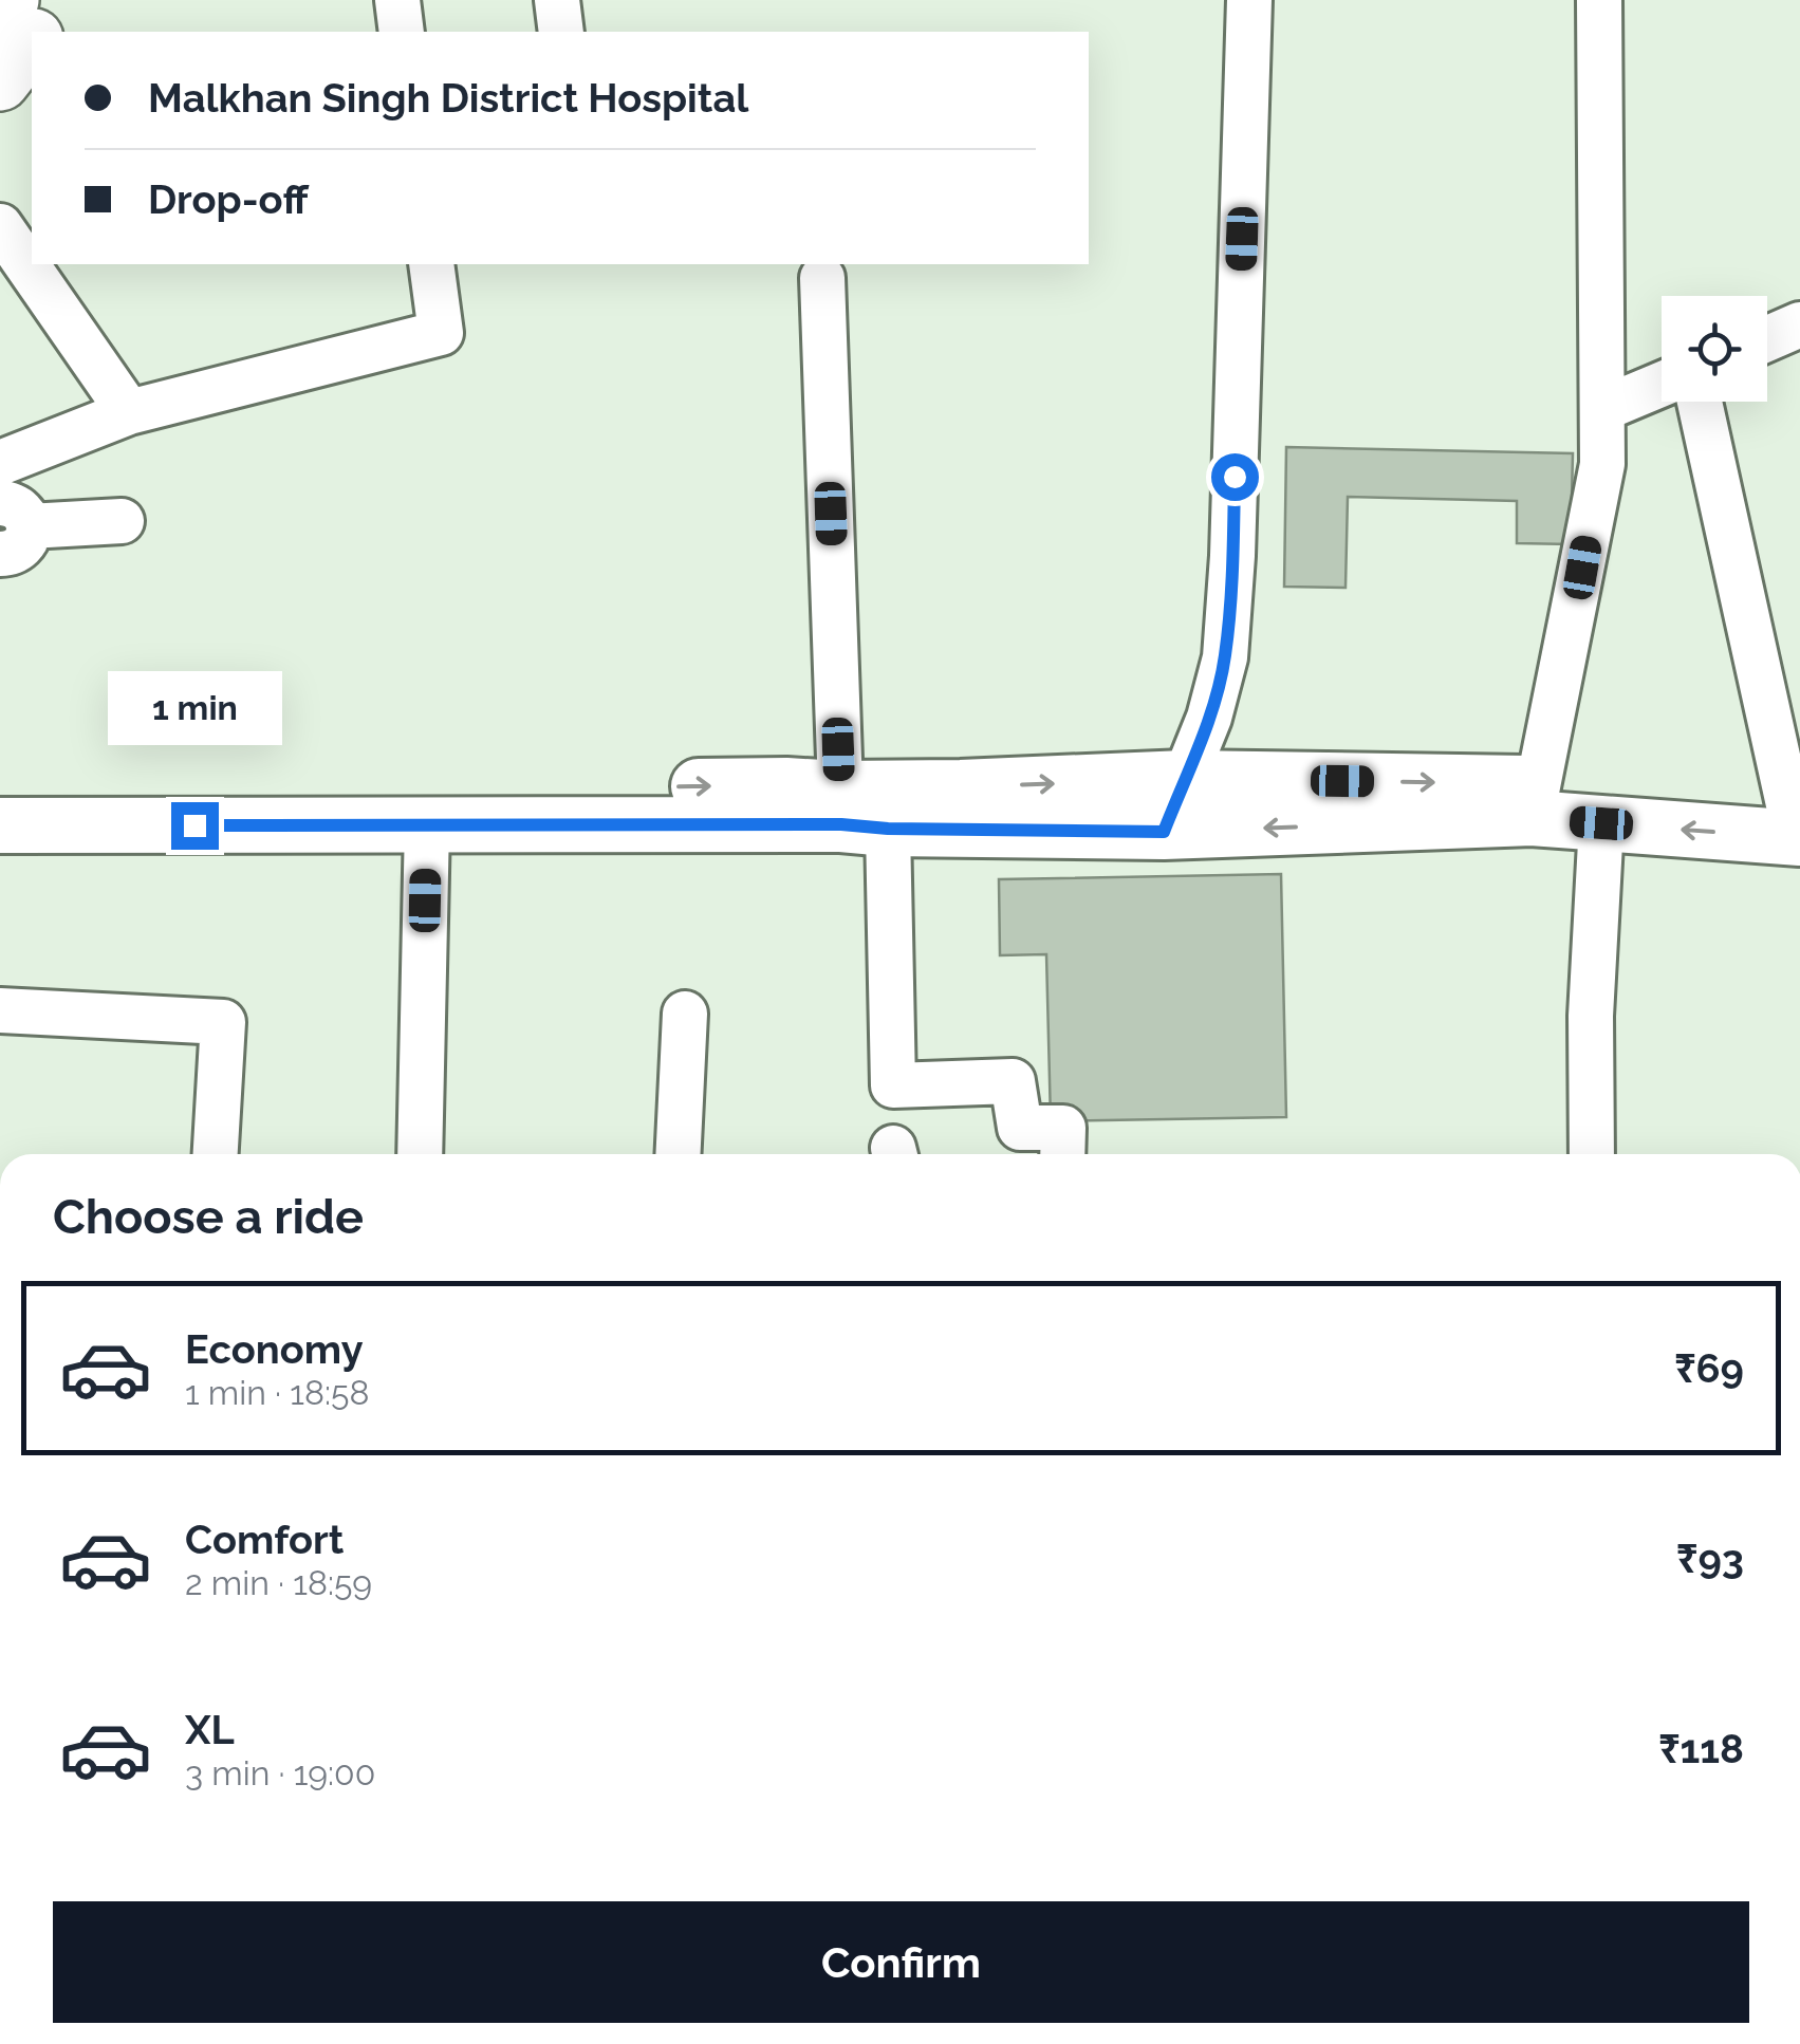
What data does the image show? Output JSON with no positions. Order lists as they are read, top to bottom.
{
  "page": {
    "banner": ["Malkhan Singh District Hospital", "Drop-off"],
    "bubble": "1 min",
    "heading": "Choose a ride",
    "list": [
      {
        "name": "Economy",
        "note": "1 min · 18:58",
        "value": "₹69"
      },
      {
        "name": "Comfort",
        "note": "2 min · 18:59",
        "value": "₹93"
      },
      {
        "name": "XL",
        "note": "3 min · 19:00",
        "value": "₹118"
      }
    ],
    "buttons": "Confirm"
  }
}
